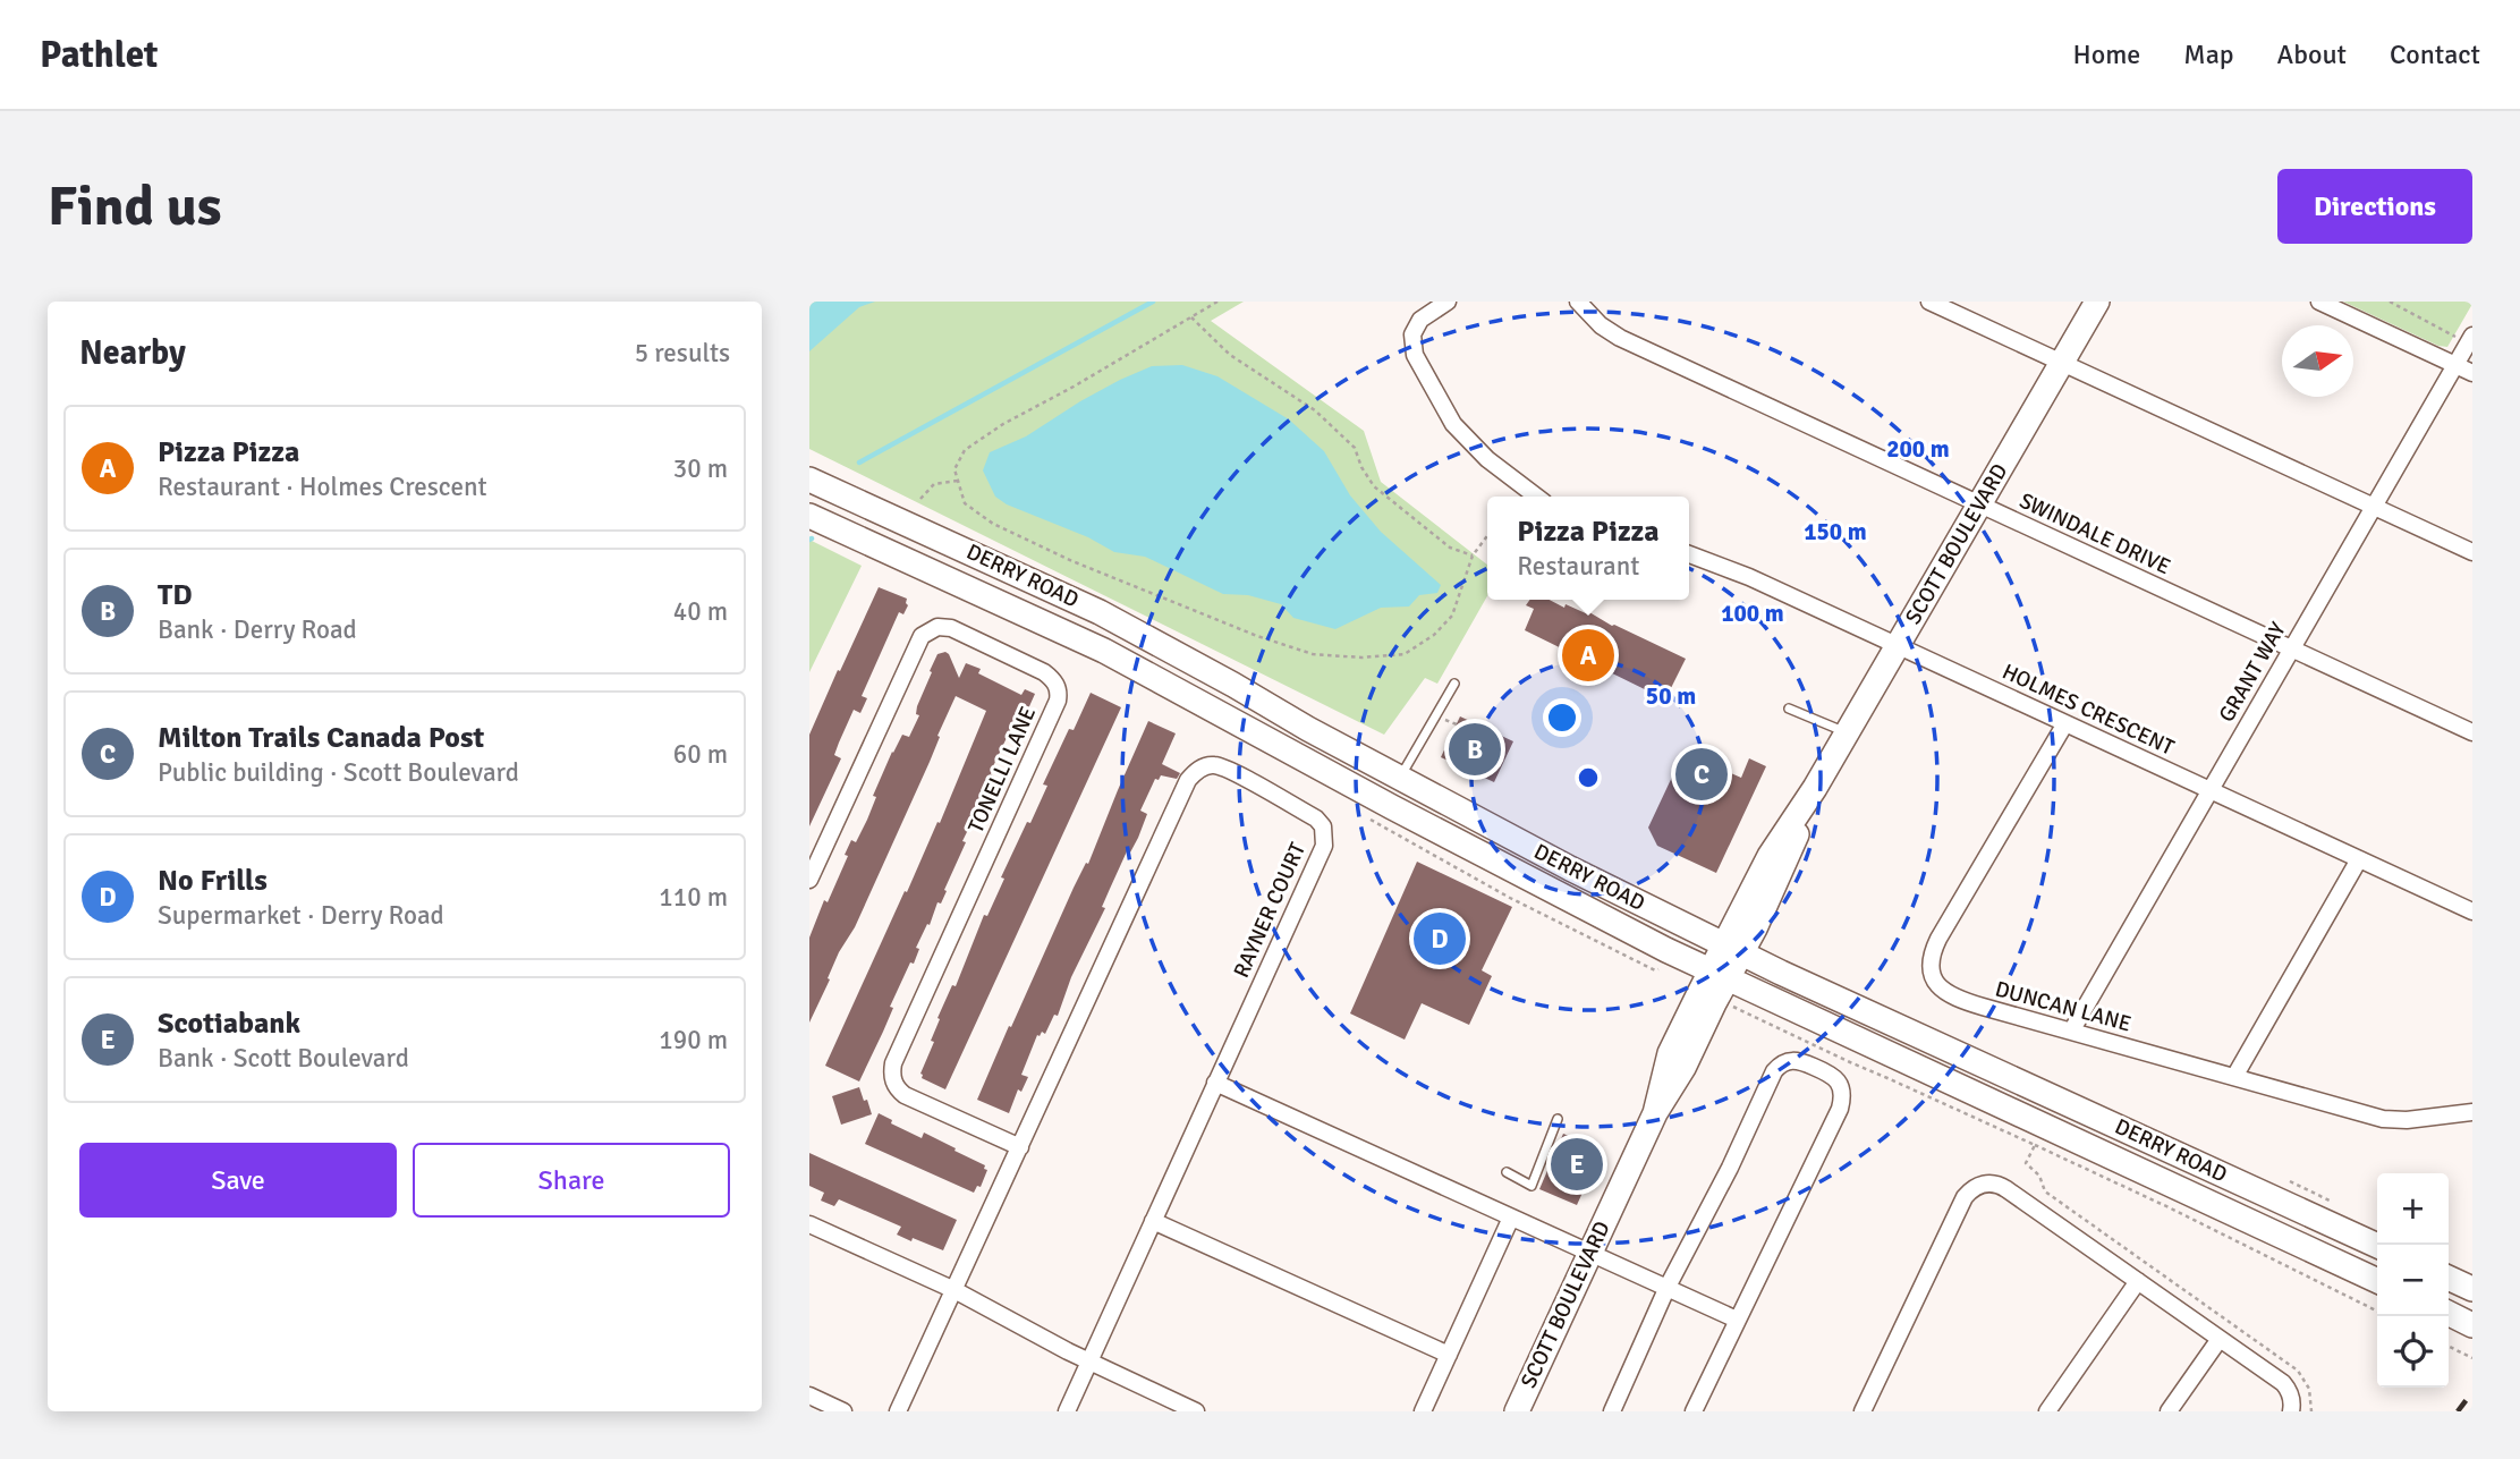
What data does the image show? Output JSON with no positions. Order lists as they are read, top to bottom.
{
  "streets": {
    "main road": ["SCOTT BOULEVARD", "DERRY ROAD"],
    "street": [
      "SWINDALE DRIVE",
      "GRANT WAY",
      "HOLMES CRESCENT",
      "TONELLI LANE",
      "RAYNER COURT",
      "DUNCAN LANE"
    ]
  },
  "crossings": [
    ["SWINDALE DRIVE", "SCOTT BOULEVARD"],
    ["SWINDALE DRIVE", "GRANT WAY"],
    ["SCOTT BOULEVARD", "DERRY ROAD"],
    ["SCOTT BOULEVARD", "HOLMES CRESCENT"],
    ["GRANT WAY", "HOLMES CRESCENT"],
    ["GRANT WAY", "DUNCAN LANE"],
    ["HOLMES CRESCENT", "DUNCAN LANE"],
    ["TONELLI LANE", "RAYNER COURT"]
  ],
  "north": "right",
  "page": {
    "header": "Pathlet",
    "nav": [
      "Home",
      "Map",
      "About",
      "Contact"
    ],
    "buttons": [
      "Directions",
      ["Save", "Share"]
    ],
    "title": "Find us",
    "heading": ["Nearby", "5 results"],
    "list": [
      {
        "mark": "A",
        "name": "Pizza Pizza",
        "note": "Restaurant · Holmes Crescent",
        "value": "30 m"
      },
      {
        "mark": "B",
        "name": "TD",
        "note": "Bank · Derry Road",
        "value": "40 m"
      },
      {
        "mark": "C",
        "name": "Milton Trails Canada Post",
        "note": "Public building · Scott Boulevard",
        "value": "60 m"
      },
      {
        "mark": "D",
        "name": "No Frills",
        "note": "Supermarket · Derry Road",
        "value": "110 m"
      },
      {
        "mark": "E",
        "name": "Scotiabank",
        "note": "Bank · Scott Boulevard",
        "value": "190 m"
      }
    ],
    "popup": ["Pizza Pizza", "Restaurant"],
    "pins": [
      "A",
      "B",
      "C",
      "D",
      "E"
    ],
    "map_buttons": ["+", "−"]
  },
  "rings": [
    "200 m",
    "150 m",
    "100 m",
    "50 m"
  ]
}
